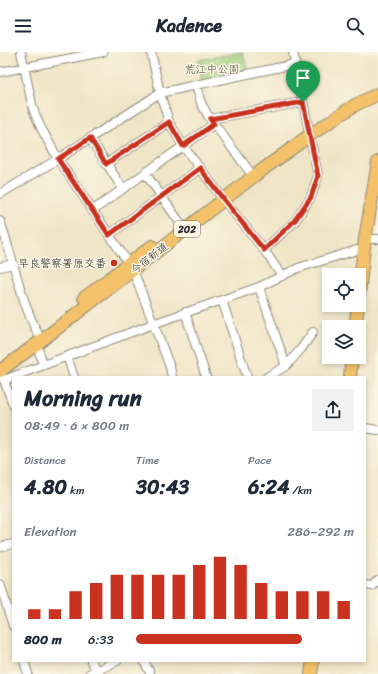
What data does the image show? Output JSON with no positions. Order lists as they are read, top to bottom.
{
  "streets": {
    "highway": ["202", "今宿新道"]
  },
  "parks": ["荒江中公園"],
  "places": ["早良警察署原交番"],
  "page": {
    "header": "Kadence",
    "heading": ["Morning run", "08:49 · 6 × 800 m"],
    "stats": [
      ["Distance", "4.80 km"],
      ["Time", "30:43"],
      ["Pace", "6:24 /km"]
    ],
    "chart": ["Elevation", "286–292 m"],
    "list": [
      {
        "name": "800 m",
        "note": "6:33"
      }
    ]
  }
}
